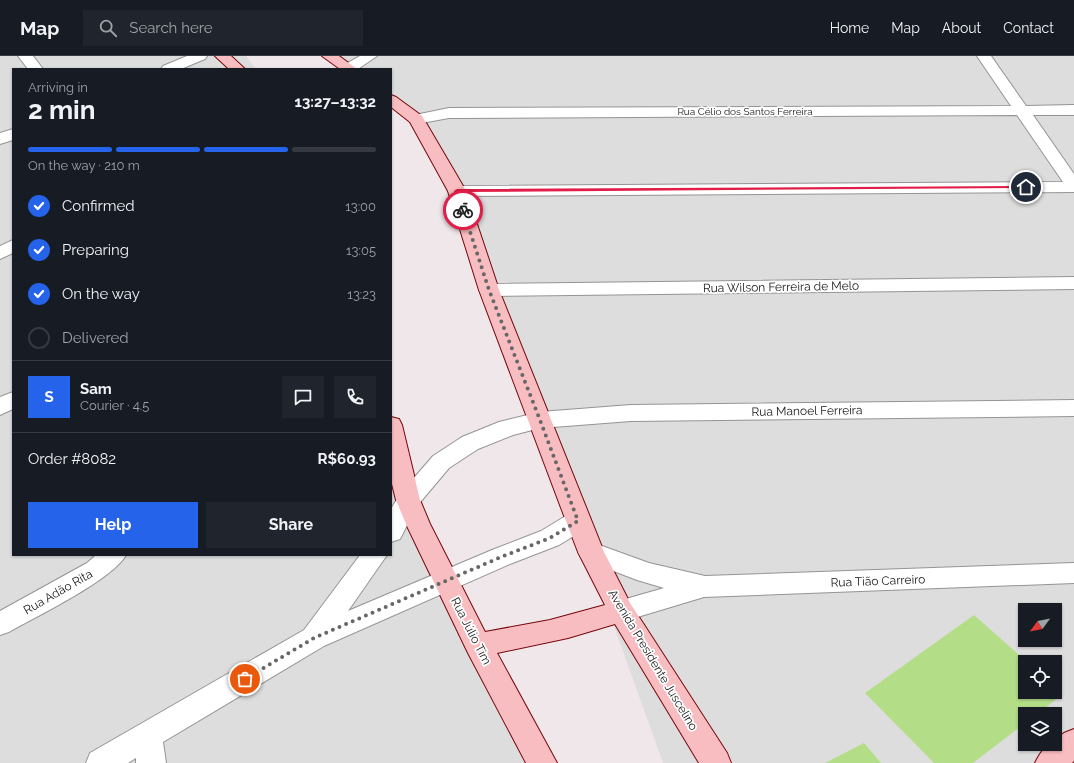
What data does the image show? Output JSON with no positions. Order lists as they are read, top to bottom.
{
  "streets": {
    "main road": ["Rua Júlio Tim", "Avenida Presidente Juscelino"],
    "street": [
      "Rua Célio dos Santos Ferreira",
      "Rua Wilson Ferreira de Melo",
      "Rua Manoel Ferreira",
      "Rua Tião Carreiro",
      "Rua Adão Rita"
    ]
  },
  "crossings": [
    ["Rua Célio dos Santos Ferreira", "Avenida Presidente Juscelino"],
    ["Rua Wilson Ferreira de Melo", "Avenida Presidente Juscelino"],
    ["Rua Manoel Ferreira", "Rua Júlio Tim"],
    ["Rua Manoel Ferreira", "Avenida Presidente Juscelino"],
    ["Rua Tião Carreiro", "Avenida Presidente Juscelino"]
  ],
  "north": "bottom left",
  "page": {
    "header": "Map",
    "search": "Search here",
    "nav": [
      "Home",
      "Map",
      "About",
      "Contact"
    ],
    "heading": ["2 min", "Arriving in", "13:27–13:32"],
    "panel": [
      "Sam",
      "Courier · 4.5",
      "Order #8082",
      "R$60.93"
    ],
    "bar": "On the way · 210 m",
    "list": [
      ["Confirmed", "13:00"],
      ["Preparing", "13:05"],
      ["On the way", "13:23"],
      "Delivered"
    ],
    "round": "S",
    "buttons": ["Help", "Share"]
  }
}
